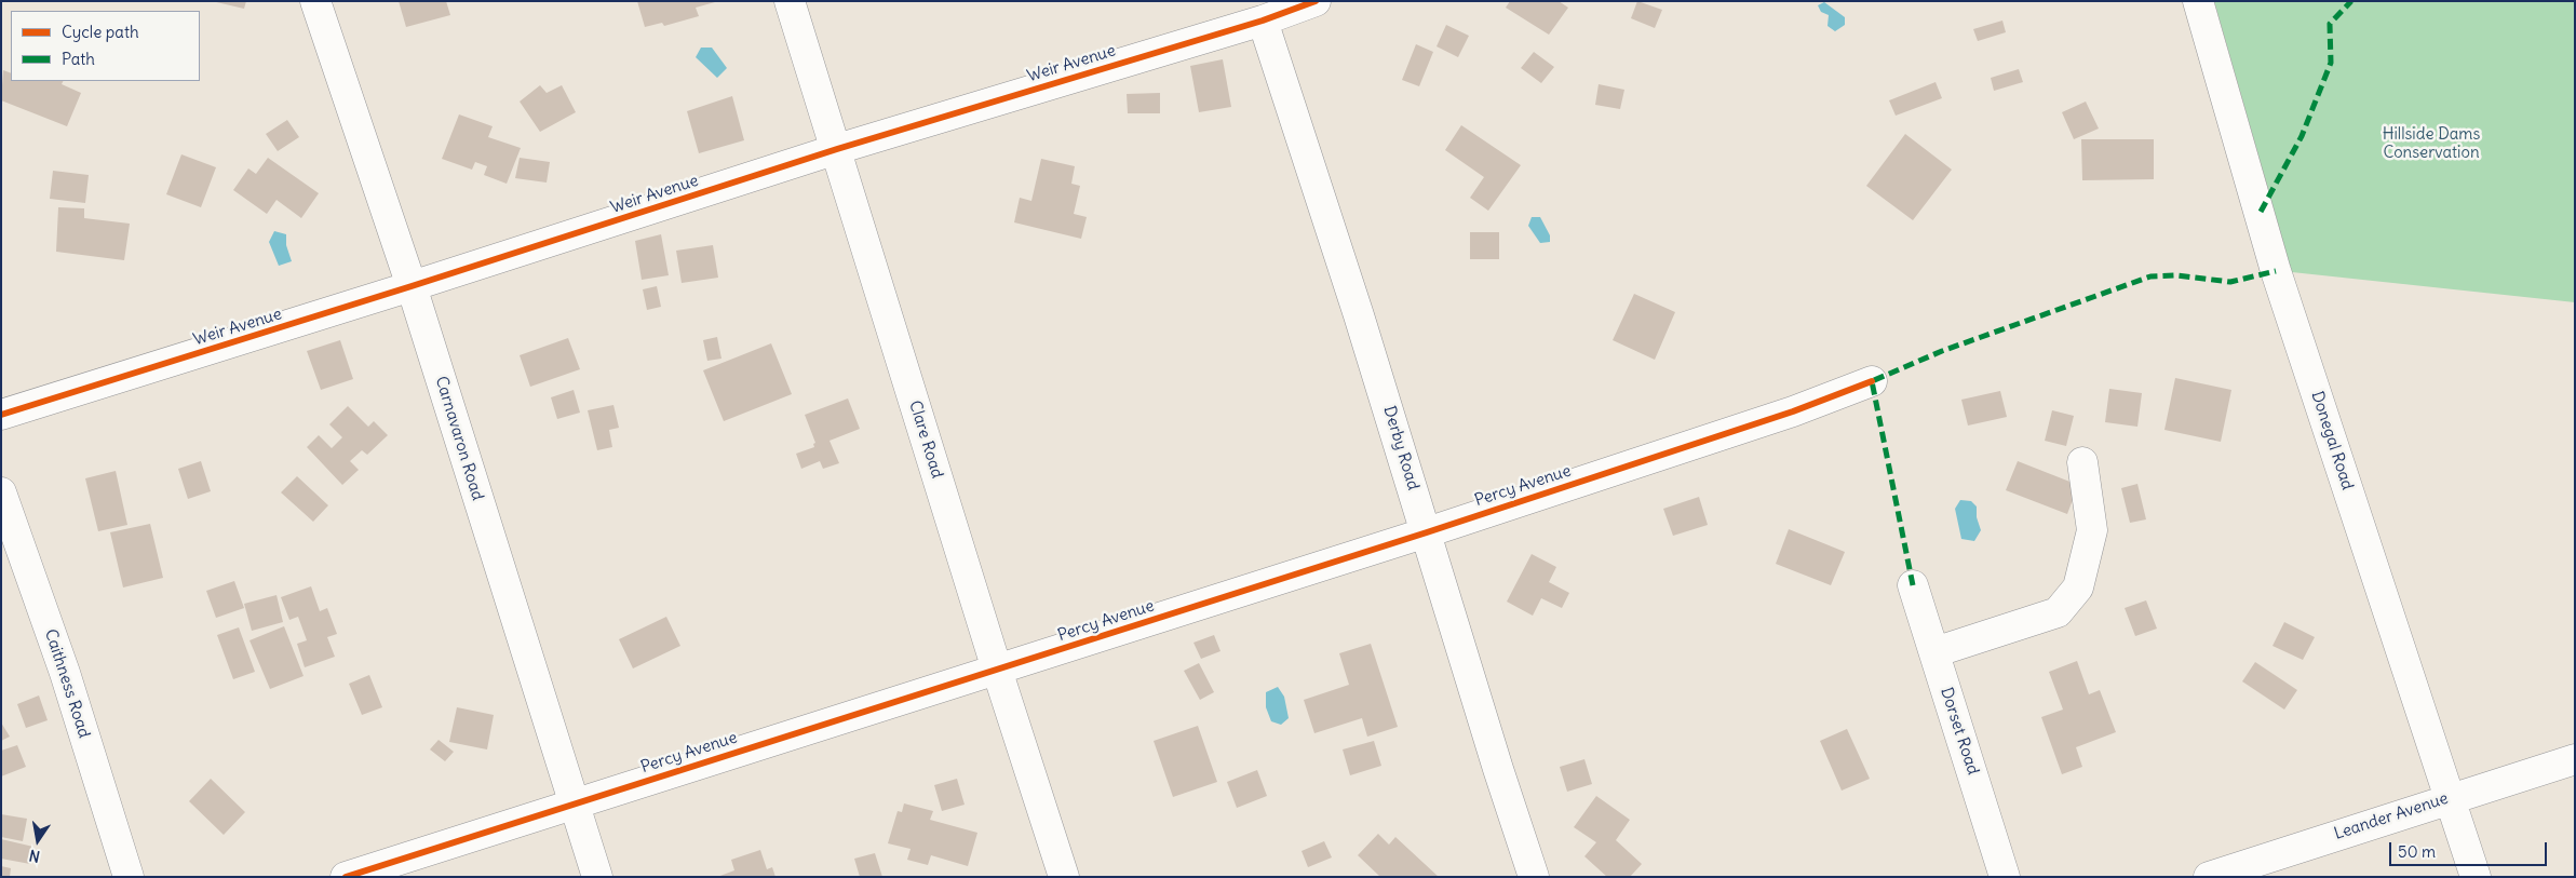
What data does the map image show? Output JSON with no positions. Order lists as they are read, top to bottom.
{
  "streets": {
    "street": [
      "Weir Avenue",
      "Carnavaron Road",
      "Clare Road",
      "Donegal Road",
      "Derby Road",
      "Percy Avenue",
      "Caithness Road",
      "Dorset Road",
      "Leander Avenue"
    ]
  },
  "crossings": [
    ["Weir Avenue", "Carnavaron Road"],
    ["Weir Avenue", "Clare Road"],
    ["Weir Avenue", "Derby Road"],
    ["Carnavaron Road", "Percy Avenue"],
    ["Clare Road", "Percy Avenue"],
    ["Donegal Road", "Leander Avenue"],
    ["Derby Road", "Percy Avenue"]
  ],
  "parks": ["Hillside Dams Conservation"],
  "legend": ["Cycle path", "Path"],
  "scale_bar": "50 m",
  "north": "bottom"
}
